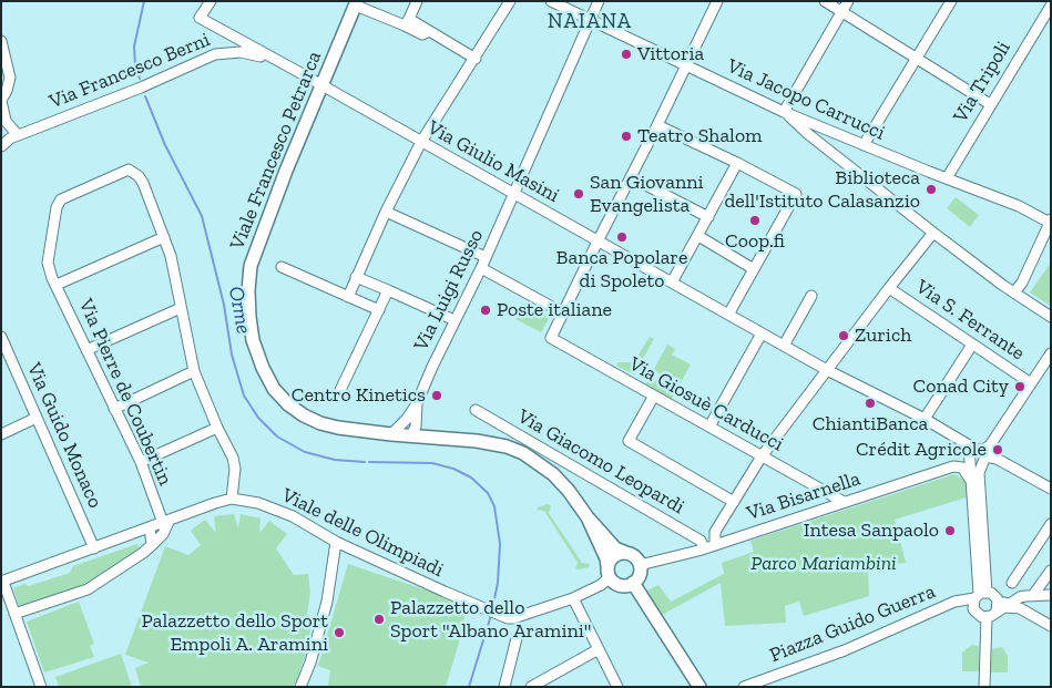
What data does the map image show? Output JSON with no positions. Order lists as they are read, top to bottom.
{
  "streets": {
    "main road": ["Viale Francesco Petrarca"],
    "street": [
      "Via Francesco Berni",
      "Via Tripoli",
      "Via Jacopo Carrucci",
      "Via Giulio Masini",
      "Via Luigi Russo",
      "Via S. Ferrante",
      "Via Pierre de Coubertin",
      "Via Giosuè Carducci",
      "Via Guido Monaco",
      "Via Giacomo Leopardi",
      "Via Bisarnella",
      "Viale delle Olimpiadi",
      "Piazza Guido Guerra"
    ]
  },
  "crossings": [
    ["Via Francesco Berni", "Via Giulio Masini"],
    ["Via Tripoli", "Via Jacopo Carrucci"],
    ["Via Jacopo Carrucci", "Via Luigi Russo"],
    ["Viale Francesco Petrarca", "Via Giulio Masini"],
    ["Viale Francesco Petrarca", "Via Luigi Russo"],
    ["Viale Francesco Petrarca", "Via Bisarnella"],
    ["Viale Francesco Petrarca", "Viale delle Olimpiadi"],
    ["Via Giulio Masini", "Via Luigi Russo"],
    ["Via Pierre de Coubertin", "Viale delle Olimpiadi"],
    ["Via Giosuè Carducci", "Via Bisarnella"],
    ["Via Guido Monaco", "Viale delle Olimpiadi"],
    ["Via Giacomo Leopardi", "Via Bisarnella"],
    ["Via Bisarnella", "Viale delle Olimpiadi"]
  ],
  "districts": ["NAIANA"],
  "water": ["Orme"],
  "parks": ["Parco Mariambini"],
  "places": [
    "Vittoria",
    "Teatro Shalom",
    "Biblioteca dell'Istituto Calasanzio",
    "San Giovanni Evangelista",
    "Coop.fi",
    "Banca Popolare di Spoleto",
    "Poste italiane",
    "Zurich",
    "Conad City",
    "Centro Kinetics",
    "ChiantiBanca",
    "Crédit Agricole",
    "Intesa Sanpaolo",
    "Palazzetto dello Sport \"Albano Aramini\"",
    "Palazzetto dello Sport Empoli A. Aramini"
  ]
}
